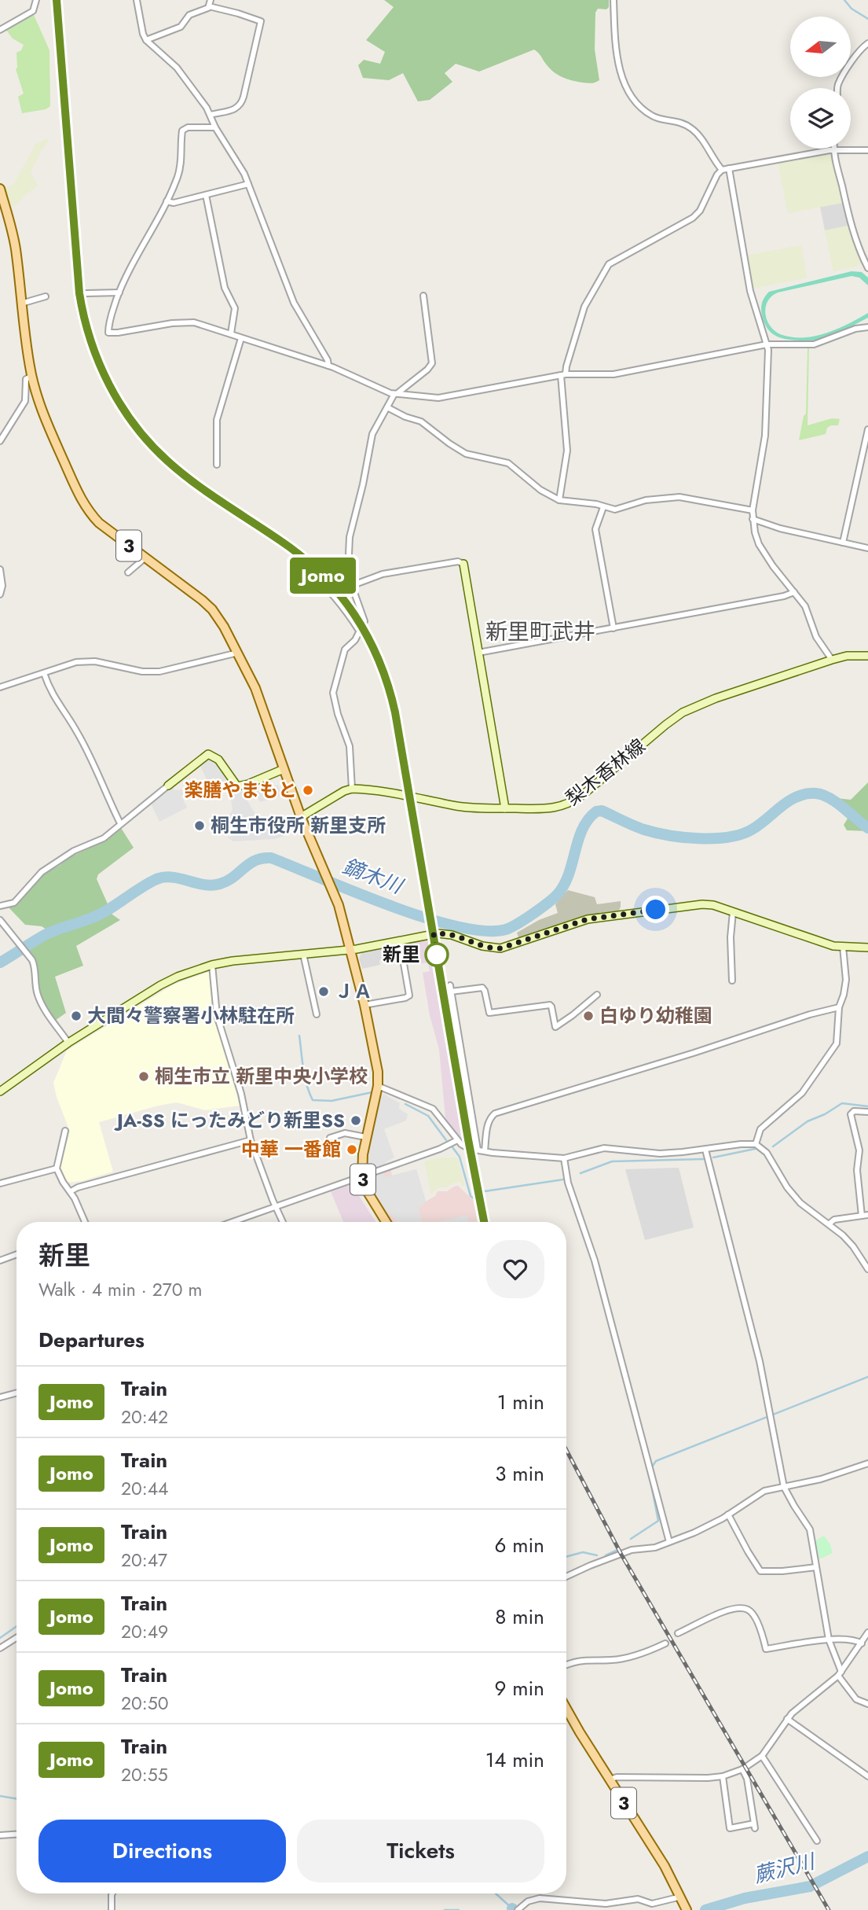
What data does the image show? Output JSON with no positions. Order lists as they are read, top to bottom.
{
  "streets": {
    "main road": ["3", "梨木香林線"]
  },
  "districts": ["新里町武井"],
  "water": ["鏑木川", "蕨沢川"],
  "places": [
    "楽膳やまもと",
    "桐生市役所 新里支所",
    "新里",
    "ＪＡ",
    "大間々警察署小林駐在所",
    "白ゆり幼稚園",
    "桐生市立 新里中央小学校",
    "JA-SS にったみどり新里SS",
    "中華 一番館"
  ],
  "north": "left",
  "page": {
    "on_map": "Jomo",
    "heading": [
      ["新里", "Walk · 4 min · 270 m"],
      "Departures"
    ],
    "list": [
      {
        "mark": "Jomo",
        "name": "Train",
        "note": "20:42",
        "value": "1 min"
      },
      {
        "mark": "Jomo",
        "name": "Train",
        "note": "20:44",
        "value": "3 min"
      },
      {
        "mark": "Jomo",
        "name": "Train",
        "note": "20:47",
        "value": "6 min"
      },
      {
        "mark": "Jomo",
        "name": "Train",
        "note": "20:49",
        "value": "8 min"
      },
      {
        "mark": "Jomo",
        "name": "Train",
        "note": "20:50",
        "value": "9 min"
      },
      {
        "mark": "Jomo",
        "name": "Train",
        "note": "20:55",
        "value": "14 min"
      }
    ],
    "buttons": ["Directions", "Tickets"]
  }
}
